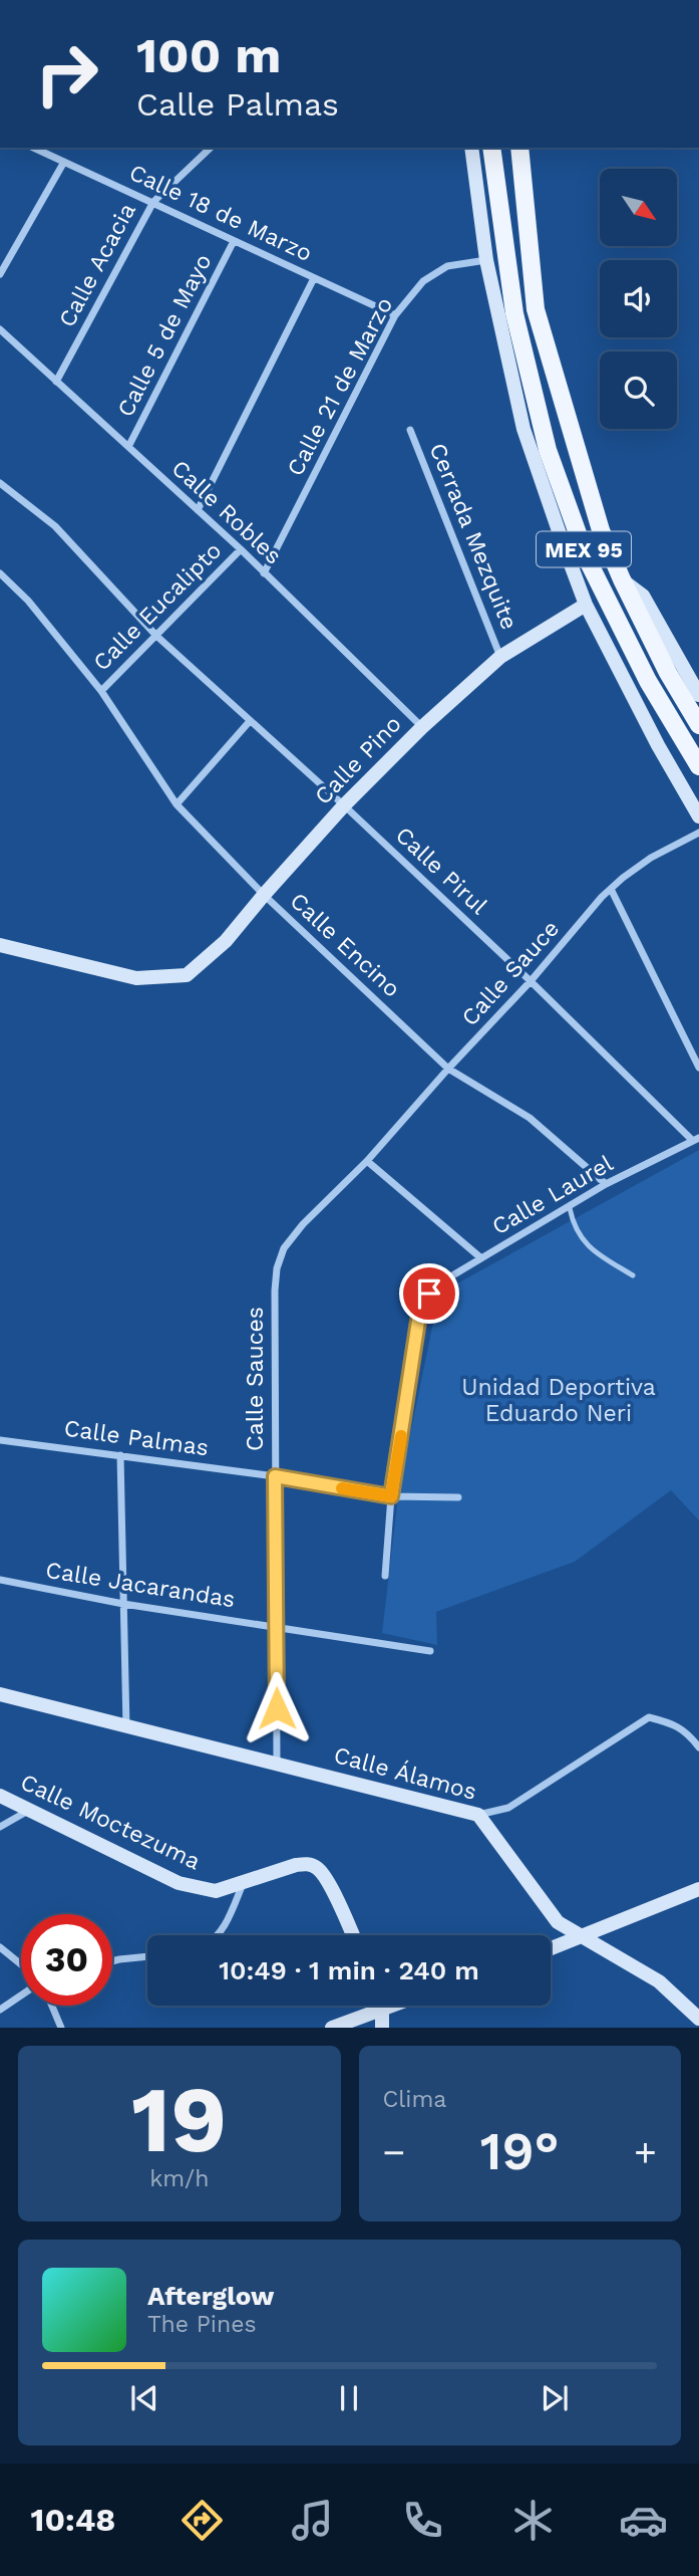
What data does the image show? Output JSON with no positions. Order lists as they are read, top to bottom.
{
  "streets": {
    "main road": ["MEX 95"],
    "street": [
      "Calle 18 de Marzo",
      "Calle Acacia",
      "Calle 5 de Mayo",
      "Calle 21 de Marzo",
      "Calle Robles",
      "Cerrada Mezquite",
      "Calle Eucalipto",
      "Calle Pino",
      "Calle Pirul",
      "Calle Encino",
      "Calle Sauce",
      "Calle Laurel",
      "Calle Sauces",
      "Calle Palmas",
      "Calle Jacarandas",
      "Calle Álamos",
      "Calle Moctezuma"
    ]
  },
  "crossings": [
    ["Calle 18 de Marzo", "Calle Acacia"],
    ["Calle 18 de Marzo", "Calle 5 de Mayo"],
    ["Calle 18 de Marzo", "Calle 21 de Marzo"],
    ["Calle Acacia", "Calle Robles"],
    ["Calle 5 de Mayo", "Calle Robles"],
    ["Calle 21 de Marzo", "Calle Robles"],
    ["Calle Robles", "Calle Eucalipto"],
    ["Calle Robles", "Calle Pino"],
    ["Cerrada Mezquite", "Calle Pino"],
    ["Calle Eucalipto", "Calle Pirul"],
    ["Calle Eucalipto", "Calle Encino"],
    ["Calle Pino", "Calle Pirul"],
    ["Calle Pino", "Calle Encino"],
    ["Calle Pirul", "Calle Sauce"],
    ["Calle Pirul", "Calle Laurel"],
    ["Calle Encino", "Calle Sauce"],
    ["Calle Encino", "Calle Laurel"],
    ["Calle Sauce", "Calle Sauces"],
    ["Calle Laurel", "Calle Palmas"],
    ["Calle Sauces", "Calle Palmas"],
    ["Calle Sauces", "Calle Jacarandas"],
    ["Calle Sauces", "Calle Álamos"]
  ],
  "parks": ["Unidad Deportiva Eduardo Neri"],
  "north": "bottom right",
  "page": {
    "turn": ["100 m", "Calle Palmas"],
    "limit": "30",
    "trip": "10:49 · 1 min · 240 m",
    "tile": [
      ["19", "km/h"],
      "Clima"
    ],
    "heat": ["−", "19°", "+"],
    "song": ["Afterglow", "The Pines"],
    "tabs": "10:48"
  }
}
